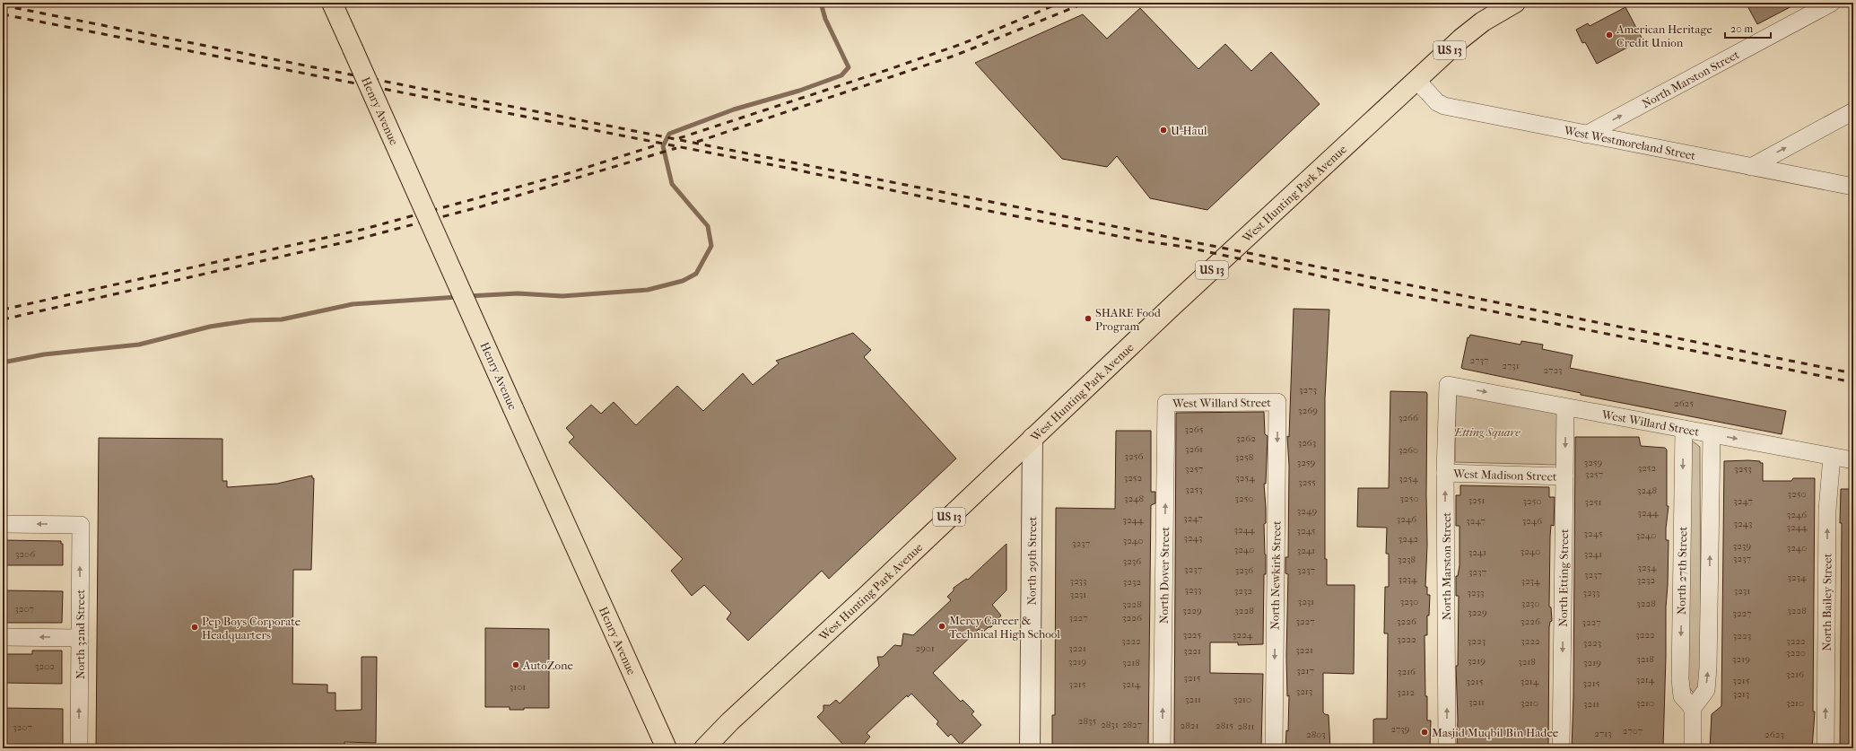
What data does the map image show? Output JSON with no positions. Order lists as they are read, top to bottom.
{
  "streets": {
    "main road": ["US 13", "Henry Avenue", "West Hunting Park Avenue"],
    "street": [
      "North Marston Street",
      "West Westmoreland Street",
      "West Willard Street",
      "West Madison Street",
      "North 29th Street",
      "North 27th Street",
      "North Dover Street",
      "North Newkirk Street",
      "North Etting Street",
      "North Bailey Street",
      "North 32nd Street"
    ]
  },
  "crossings": [
    ["North Marston Street", "West Westmoreland Street"],
    ["North Marston Street", "West Willard Street"],
    ["North Marston Street", "West Madison Street"],
    ["West Westmoreland Street", "West Hunting Park Avenue"],
    ["West Hunting Park Avenue", "North 29th Street"],
    ["West Willard Street", "North 27th Street"],
    ["West Willard Street", "North Dover Street"],
    ["West Willard Street", "North Newkirk Street"],
    ["West Willard Street", "North Etting Street"],
    ["West Willard Street", "North Bailey Street"],
    ["West Madison Street", "North Etting Street"]
  ],
  "one_way": [
    "North Marston Street",
    "West Willard Street",
    "North Dover Street",
    "North Newkirk Street"
  ],
  "parks": ["Etting Square"],
  "places": [
    "American Heritage Credit Union",
    "U-Haul",
    "SHARE Food Program",
    "Mercy Career & Technical High School",
    "Pep Boys Corporate Headquarters",
    "AutoZone",
    "Masjid Muqbil Bin Hadee"
  ],
  "house_numbers": [
    "2737",
    "2731",
    "2723",
    "3273",
    "2625",
    "3269",
    "3266",
    "3265",
    "3262",
    "3263",
    "3261",
    "3260",
    "3256",
    "3258",
    "3259",
    "3259",
    "3252",
    "3257",
    "3253",
    "3257",
    "3252",
    "3254",
    "3254",
    "3255",
    "3253",
    "3248",
    "3250",
    "3248",
    "3250",
    "3250",
    "3251",
    "3250",
    "3247",
    "3251",
    "3249",
    "3244",
    "3246",
    "3247",
    "3246",
    "3244",
    "3247",
    "3246",
    "3243",
    "3244",
    "3244",
    "3245",
    "3245",
    "3240",
    "3243",
    "3242",
    "3240",
    "3237",
    "3239",
    "3240",
    "3240",
    "3241",
    "3240",
    "3241",
    "3206",
    "3241",
    "3237",
    "3238",
    "3236",
    "3234",
    "3237",
    "3236",
    "3237",
    "3237",
    "3237",
    "3234",
    "3234",
    "3232",
    "3233",
    "3234",
    "3232",
    "3233",
    "3232",
    "3231",
    "3233",
    "3233",
    "3231",
    "3231",
    "3230",
    "3230",
    "3228",
    "3228",
    "3207",
    "3229",
    "3228",
    "3228",
    "3229",
    "3227",
    "3227",
    "3226",
    "3227",
    "3226",
    "3226",
    "3227",
    "3225",
    "3224",
    "3222",
    "3223",
    "3222",
    "3222",
    "3223",
    "3222",
    "3222",
    "3223",
    "2901",
    "3221",
    "3221",
    "3221",
    "3220",
    "3218",
    "3219",
    "3219",
    "3219",
    "3218",
    "3218",
    "3219",
    "3202",
    "3217",
    "3216",
    "3216",
    "3215",
    "3214",
    "3215",
    "3215",
    "3214",
    "3215",
    "3215",
    "3214",
    "3101",
    "3213",
    "3212",
    "3213",
    "3211",
    "3210",
    "3211",
    "3210",
    "3210",
    "3210",
    "3211",
    "2835",
    "2831",
    "2827",
    "2821",
    "2815",
    "2811",
    "3207",
    "2739",
    "2707",
    "2713",
    "2803",
    "2623"
  ],
  "scale_bar": "20 m"
}
